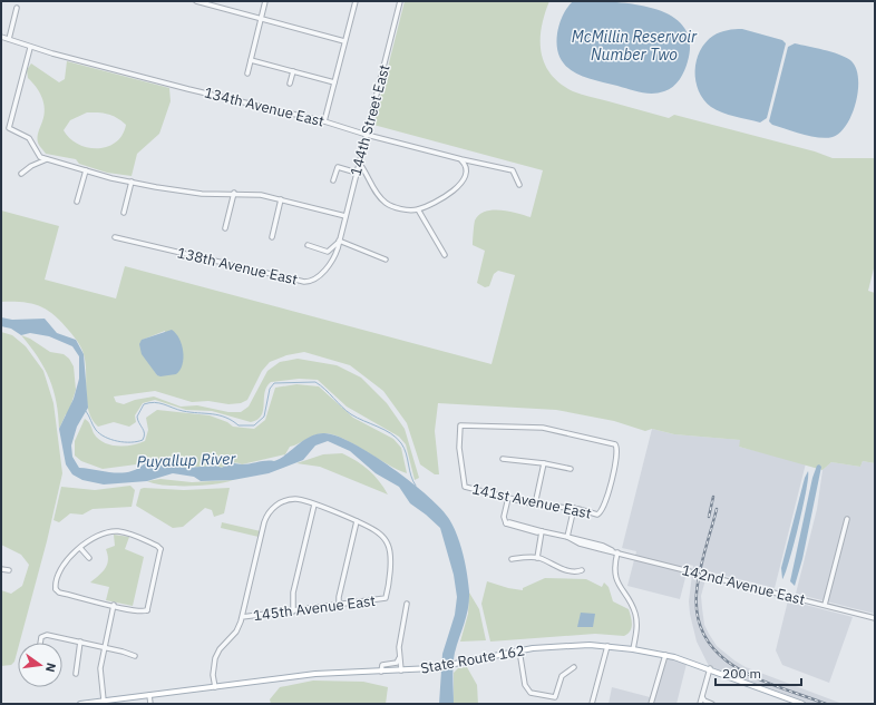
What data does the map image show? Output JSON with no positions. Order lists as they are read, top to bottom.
{
  "streets": {
    "main road": ["State Route 162"],
    "street": [
      "134th Avenue East",
      "144th Street East",
      "138th Avenue East",
      "141st Avenue East",
      "142nd Avenue East",
      "145th Avenue East"
    ]
  },
  "crossings": [
    ["134th Avenue East", "144th Street East"],
    ["144th Street East", "138th Avenue East"],
    ["141st Avenue East", "142nd Avenue East"]
  ],
  "water": ["McMillin Reservoir Number Two", "Puyallup River"],
  "scale_bar": "200 m",
  "north": "right"
}
